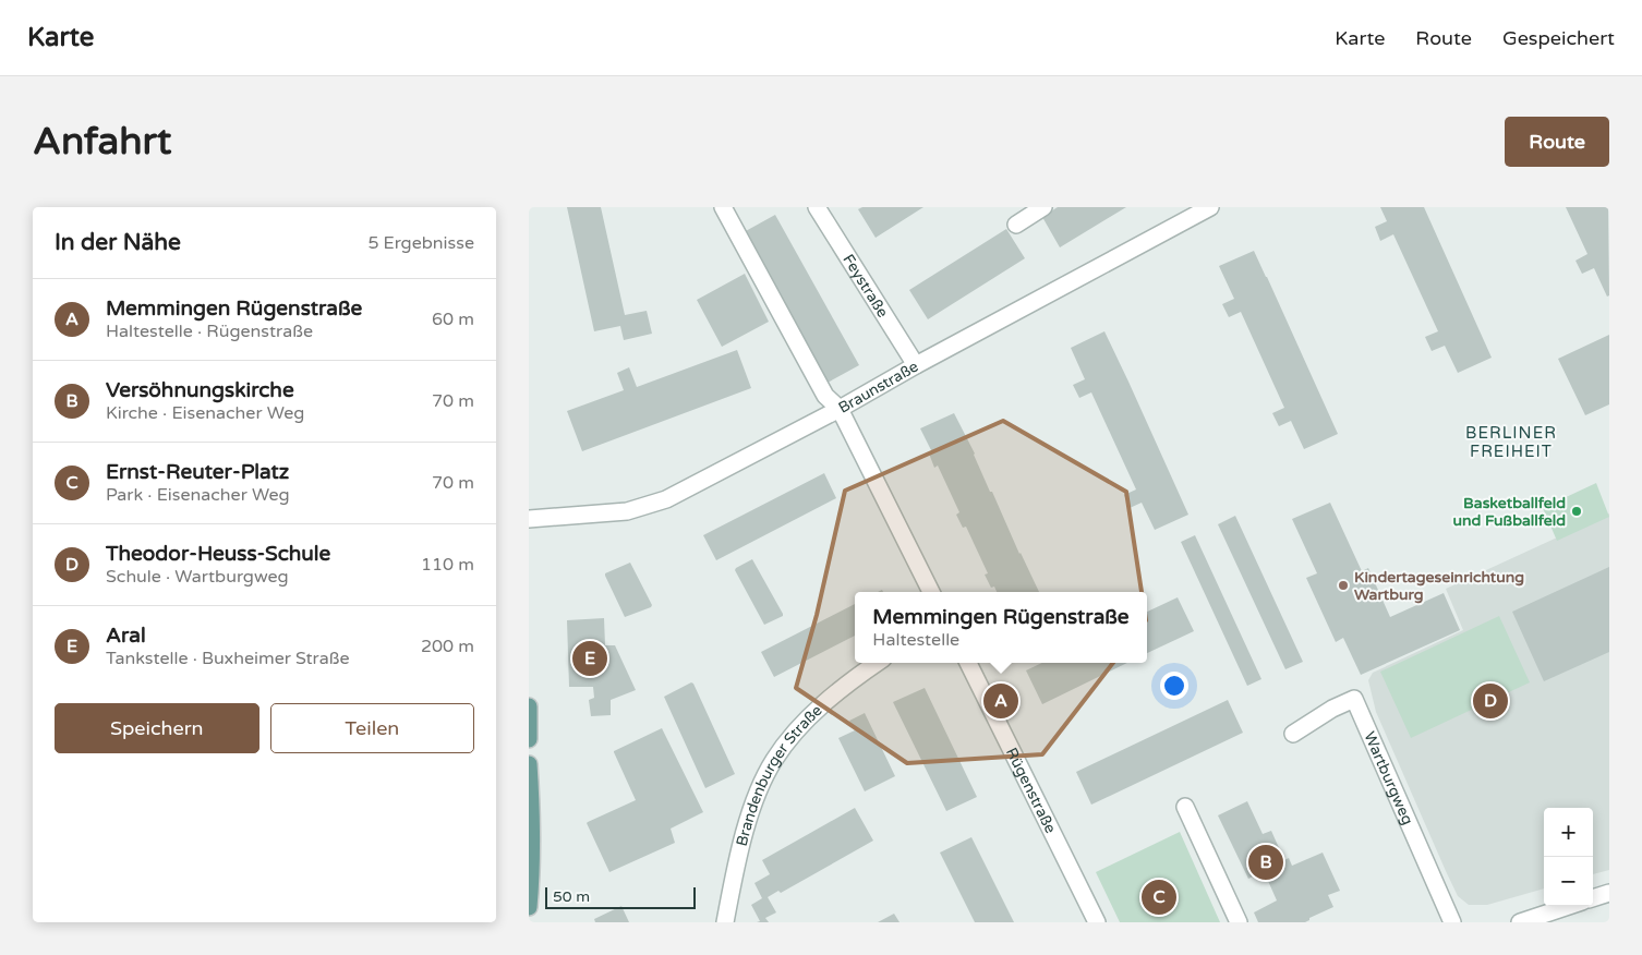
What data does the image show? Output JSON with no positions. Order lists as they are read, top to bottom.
{
  "streets": {
    "street": [
      "Feystraße",
      "Braunstraße",
      "Brandenburger Straße",
      "Wartburgweg",
      "Rügenstraße"
    ]
  },
  "crossings": [
    ["Feystraße", "Braunstraße"]
  ],
  "districts": ["BERLINER FREIHEIT"],
  "places": ["Basketballfeld und Fußballfeld", "Kindertageseinrichtung Wartburg"],
  "scale_bar": "50 m",
  "page": {
    "header": "Karte",
    "nav": ["Karte", "Route", "Gespeichert"],
    "buttons": [
      "Route",
      ["Speichern", "Teilen"]
    ],
    "title": "Anfahrt",
    "heading": ["In der Nähe", "5 Ergebnisse"],
    "list": [
      {
        "mark": "A",
        "name": "Memmingen Rügenstraße",
        "note": "Haltestelle · Rügenstraße",
        "value": "60 m"
      },
      {
        "mark": "B",
        "name": "Versöhnungskirche",
        "note": "Kirche · Eisenacher Weg",
        "value": "70 m"
      },
      {
        "mark": "C",
        "name": "Ernst-Reuter-Platz",
        "note": "Park · Eisenacher Weg",
        "value": "70 m"
      },
      {
        "mark": "D",
        "name": "Theodor-Heuss-Schule",
        "note": "Schule · Wartburgweg",
        "value": "110 m"
      },
      {
        "mark": "E",
        "name": "Aral",
        "note": "Tankstelle · Buxheimer Straße",
        "value": "200 m"
      }
    ],
    "popup": ["Memmingen Rügenstraße", "Haltestelle"],
    "pins": [
      "E",
      "A",
      "D",
      "B",
      "C"
    ],
    "map_buttons": ["+", "−"],
    "scale": "50 m"
  }
}
